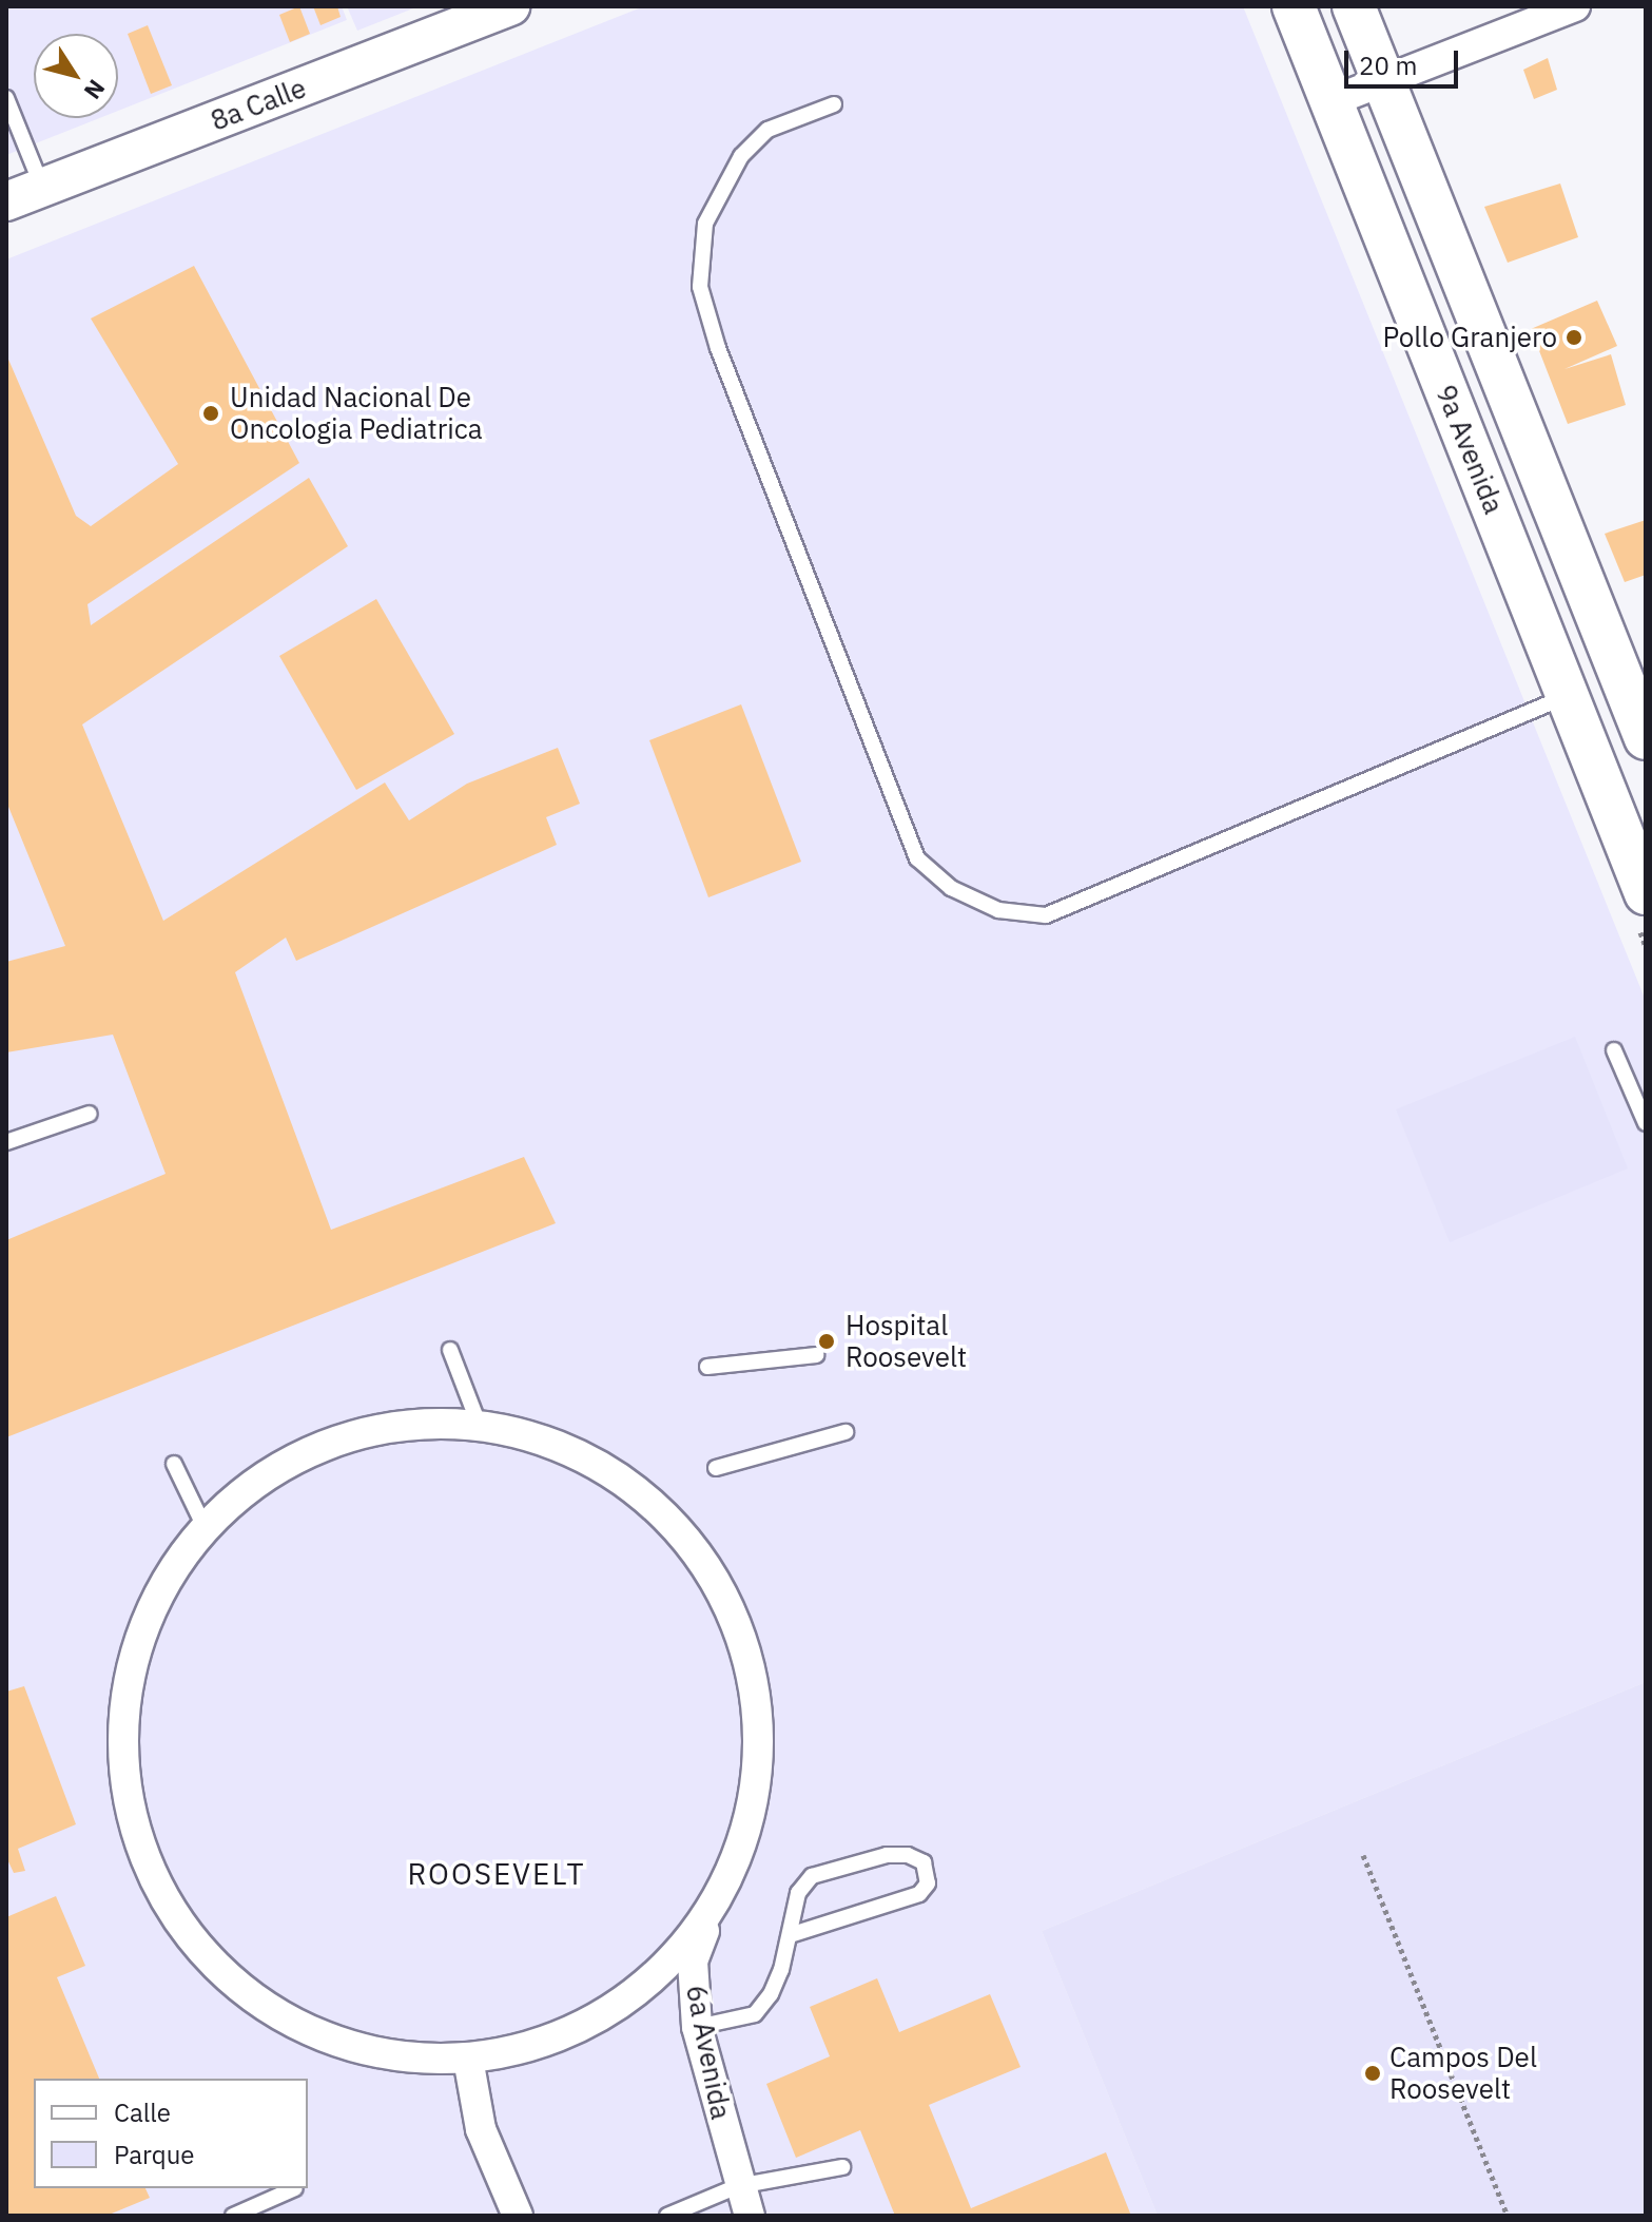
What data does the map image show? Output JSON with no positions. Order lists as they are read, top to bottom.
{
  "streets": {
    "main road": ["9a Avenida"],
    "street": ["8a Calle", "6a Avenida"]
  },
  "districts": ["ROOSEVELT"],
  "places": [
    "Pollo Granjero",
    "Unidad Nacional De Oncologia Pediatrica",
    "Hospital Roosevelt",
    "Campos Del Roosevelt"
  ],
  "legend": ["Calle", "Parque"],
  "scale_bar": "20 m",
  "north": "bottom right"
}
